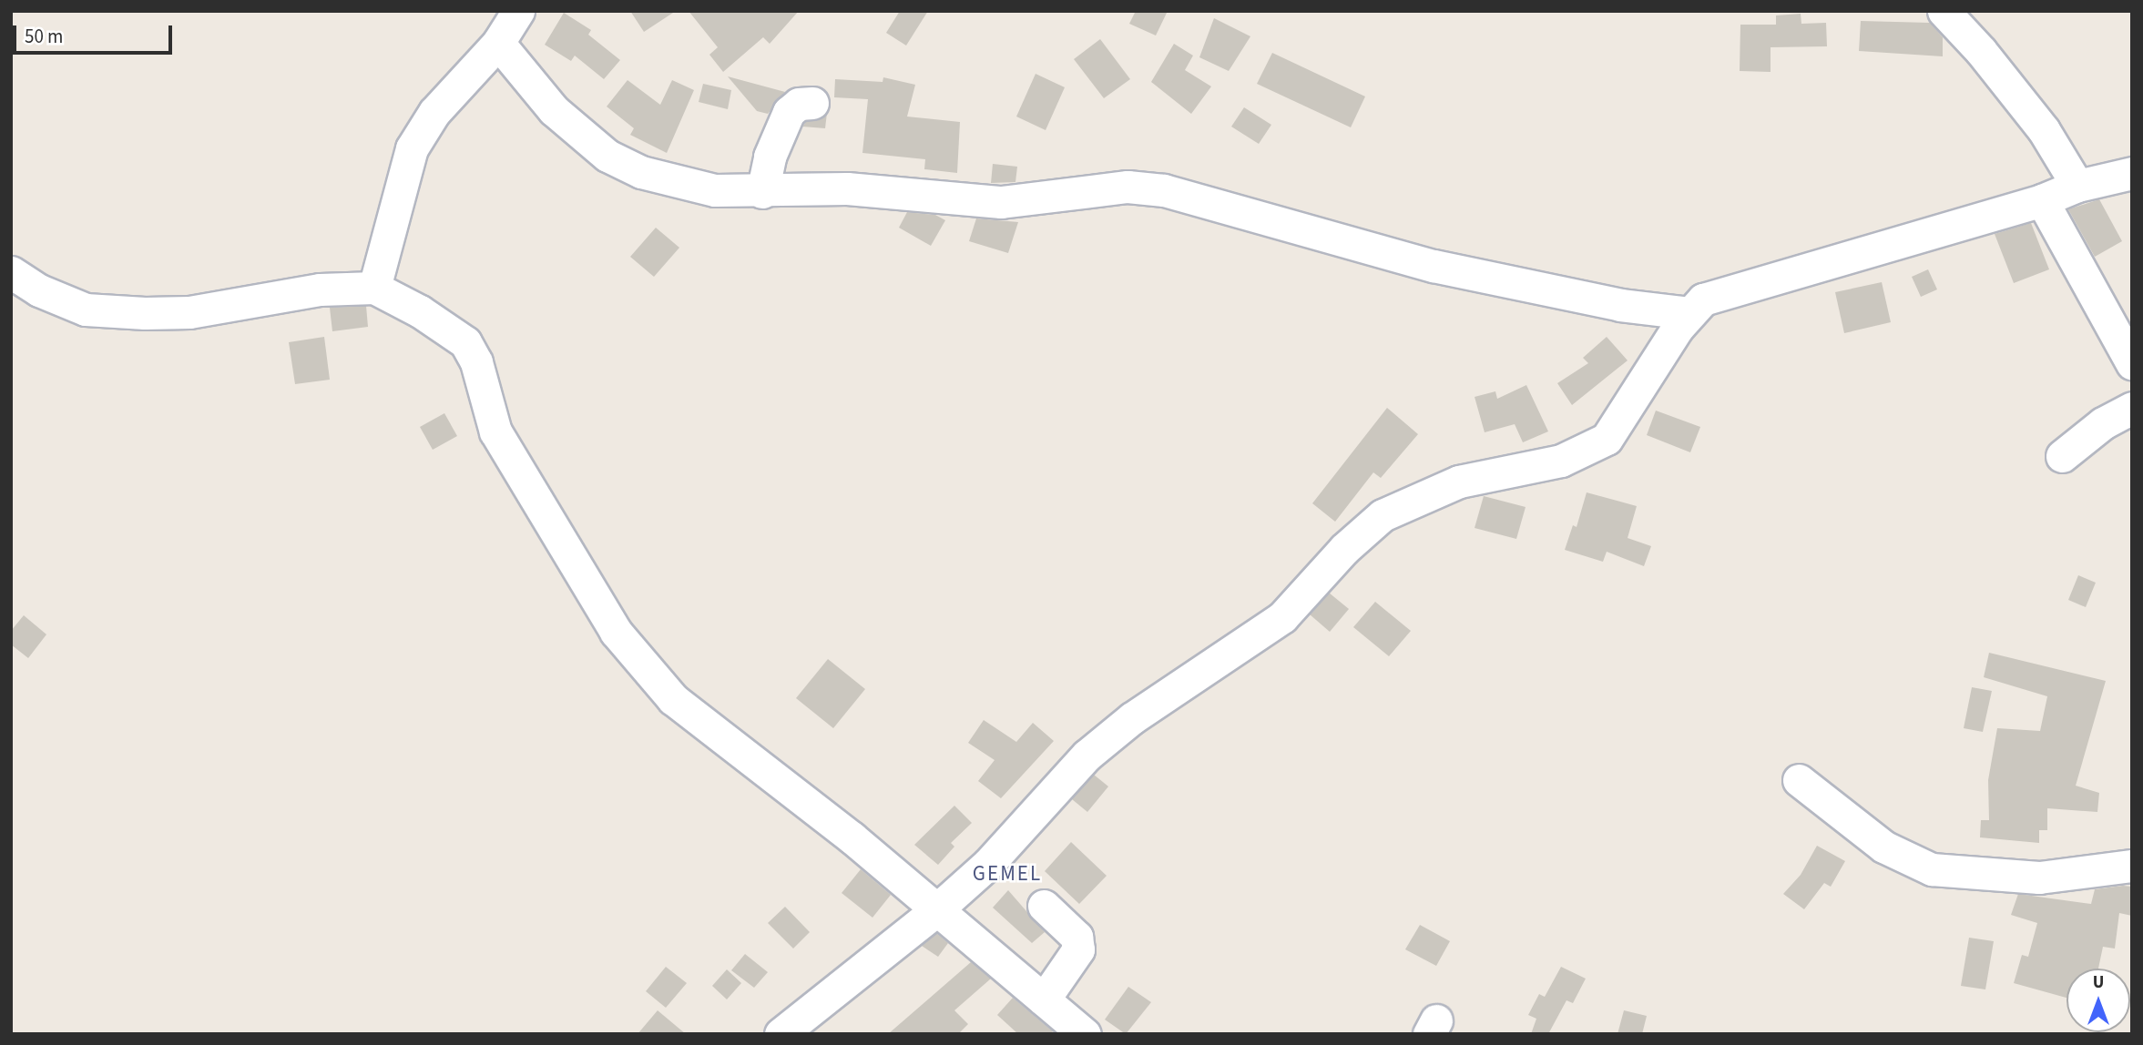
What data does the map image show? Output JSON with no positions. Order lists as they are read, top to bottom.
{
  "districts": ["GEMEL"],
  "scale_bar": "50 m",
  "north": "top"
}
